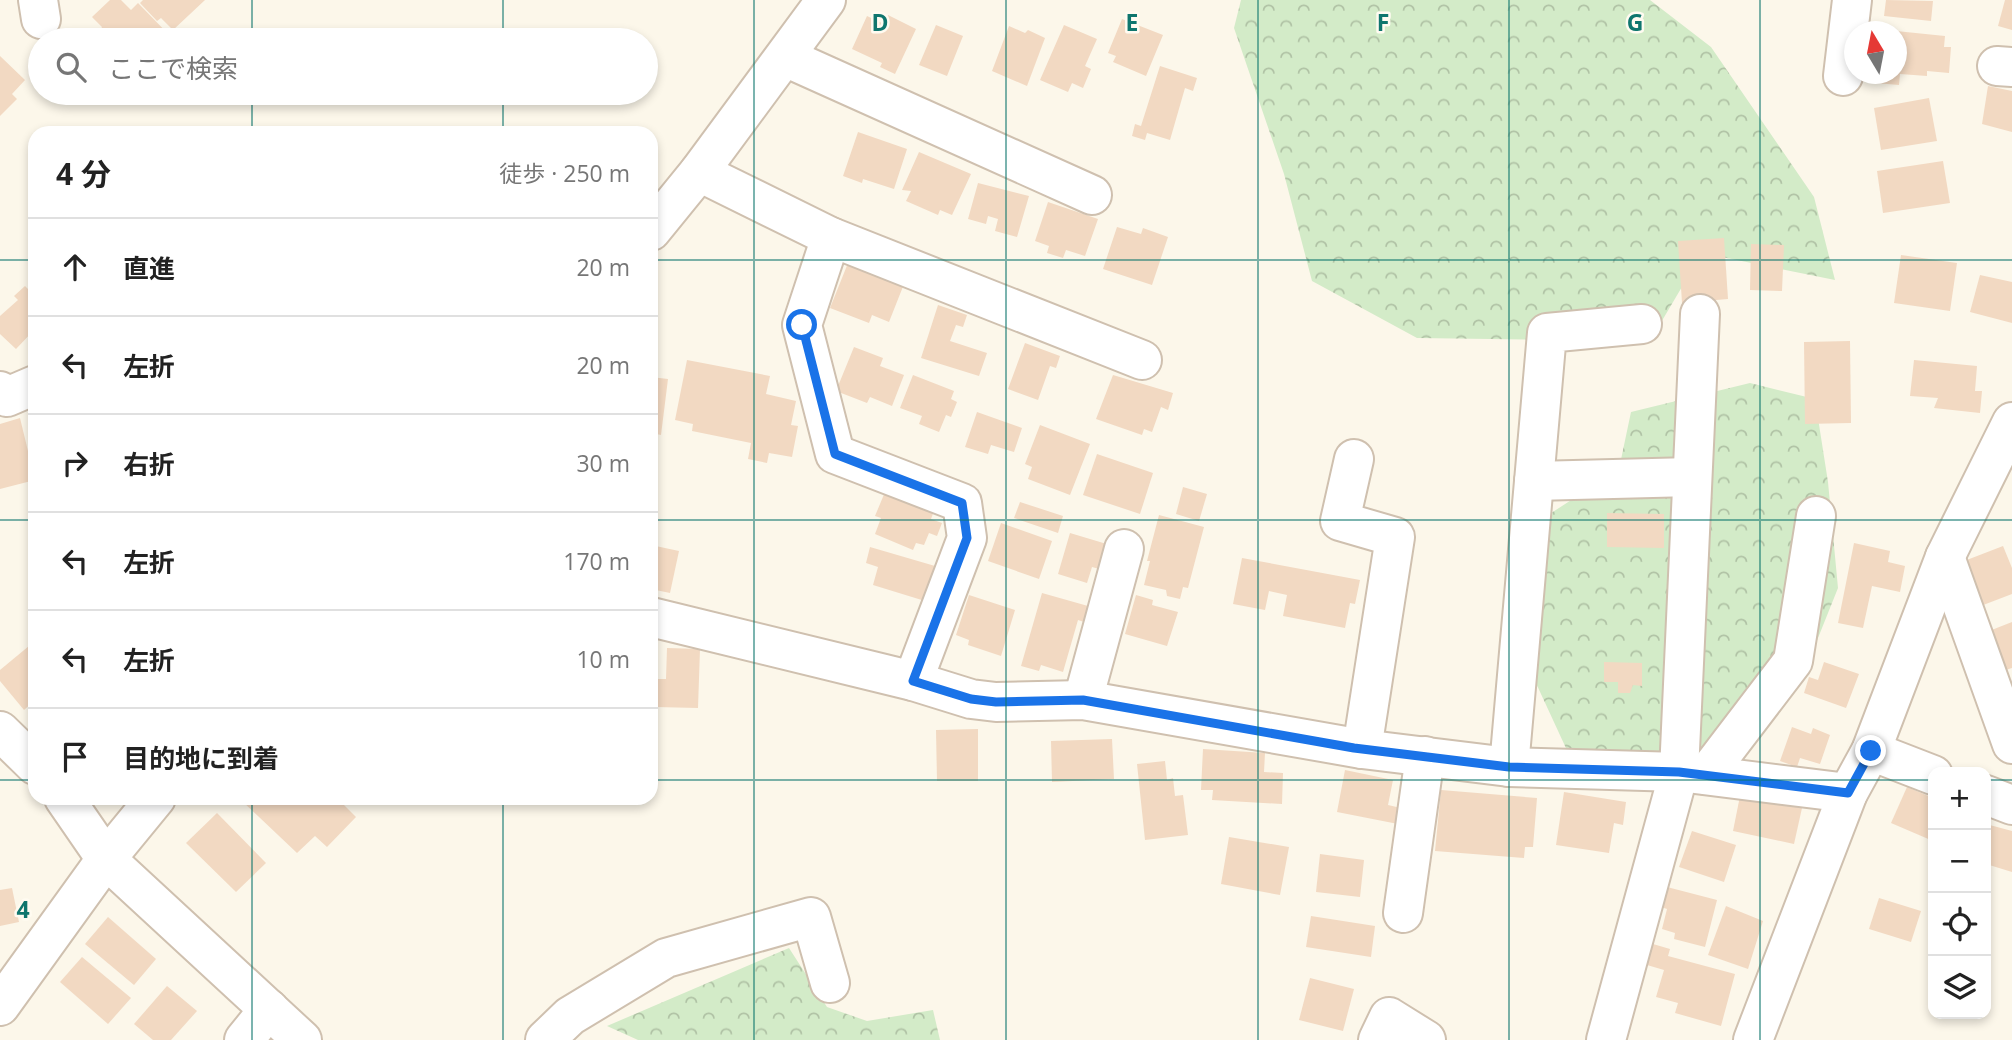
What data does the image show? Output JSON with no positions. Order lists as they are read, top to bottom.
{
  "north": "top",
  "page": {
    "search": "ここで検索",
    "heading": ["4 分", "徒歩 · 250 m"],
    "list": [
      ["直進", "20 m"],
      ["左折", "20 m"],
      ["右折", "30 m"],
      ["左折", "170 m"],
      ["左折", "10 m"],
      "目的地に到着"
    ],
    "map_buttons": ["+", "−"]
  },
  "grid": {
    "columns": [
      "D",
      "E",
      "F",
      "G"
    ],
    "rows": ["4"]
  }
}
